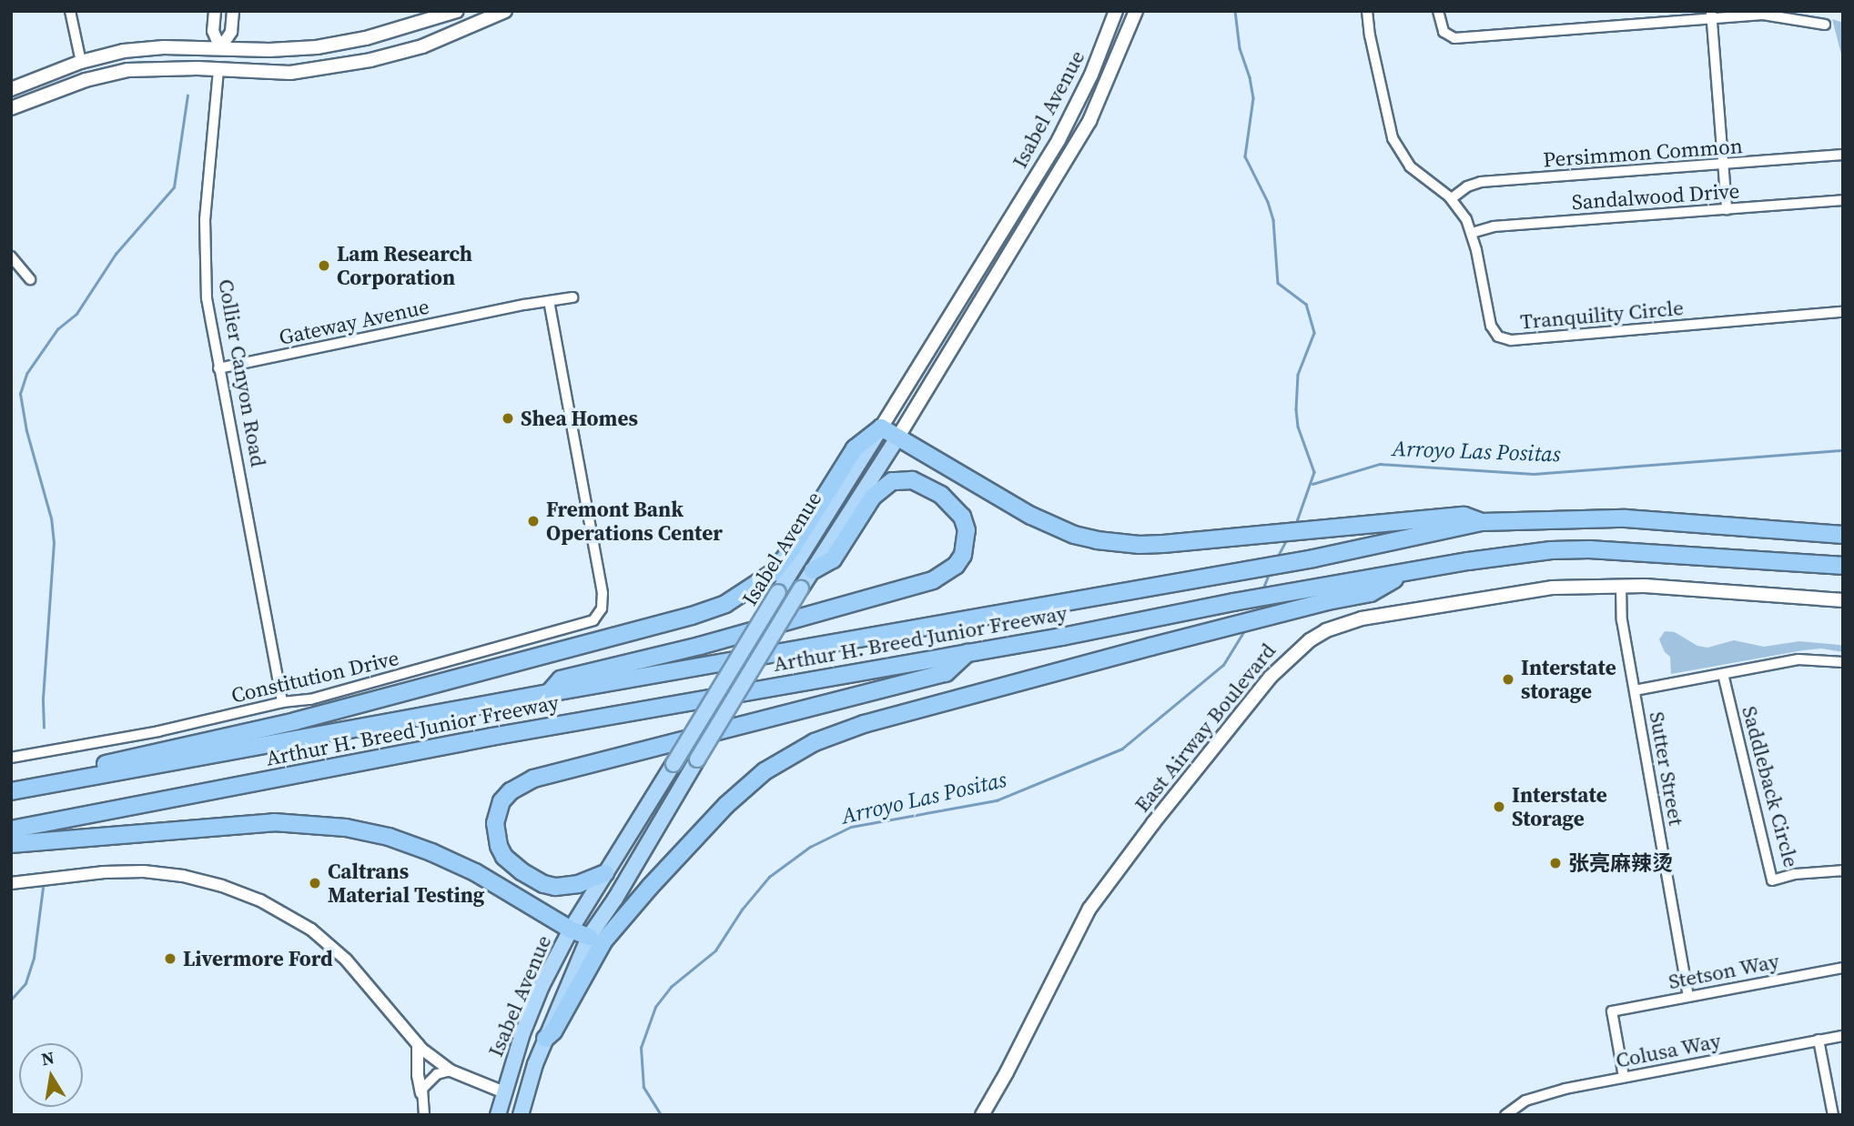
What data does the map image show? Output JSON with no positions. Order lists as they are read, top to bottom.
{
  "streets": {
    "highway": ["Isabel Avenue", "Arthur H. Breed Junior Freeway"],
    "main road": ["Collier Canyon Road", "East Airway Boulevard"],
    "street": [
      "Persimmon Common",
      "Sandalwood Drive",
      "Tranquility Circle",
      "Gateway Avenue",
      "Constitution Drive",
      "Sutter Street",
      "Saddleback Circle",
      "Stetson Way",
      "Colusa Way"
    ]
  },
  "crossings": [
    ["Persimmon Common", "Tranquility Circle"],
    ["Sandalwood Drive", "Tranquility Circle"],
    ["Gateway Avenue", "Collier Canyon Road"],
    ["Gateway Avenue", "Constitution Drive"],
    ["Collier Canyon Road", "Constitution Drive"],
    ["East Airway Boulevard", "Sutter Street"],
    ["Sutter Street", "Stetson Way"],
    ["Stetson Way", "Colusa Way"]
  ],
  "water": ["Arroyo Las Positas"],
  "places": [
    "Lam Research Corporation",
    "Shea Homes",
    "Fremont Bank Operations Center",
    "Interstate storage",
    "Interstate Storage",
    "张亮麻辣烫",
    "Caltrans Material Testing",
    "Livermore Ford"
  ],
  "north": "top"
}
